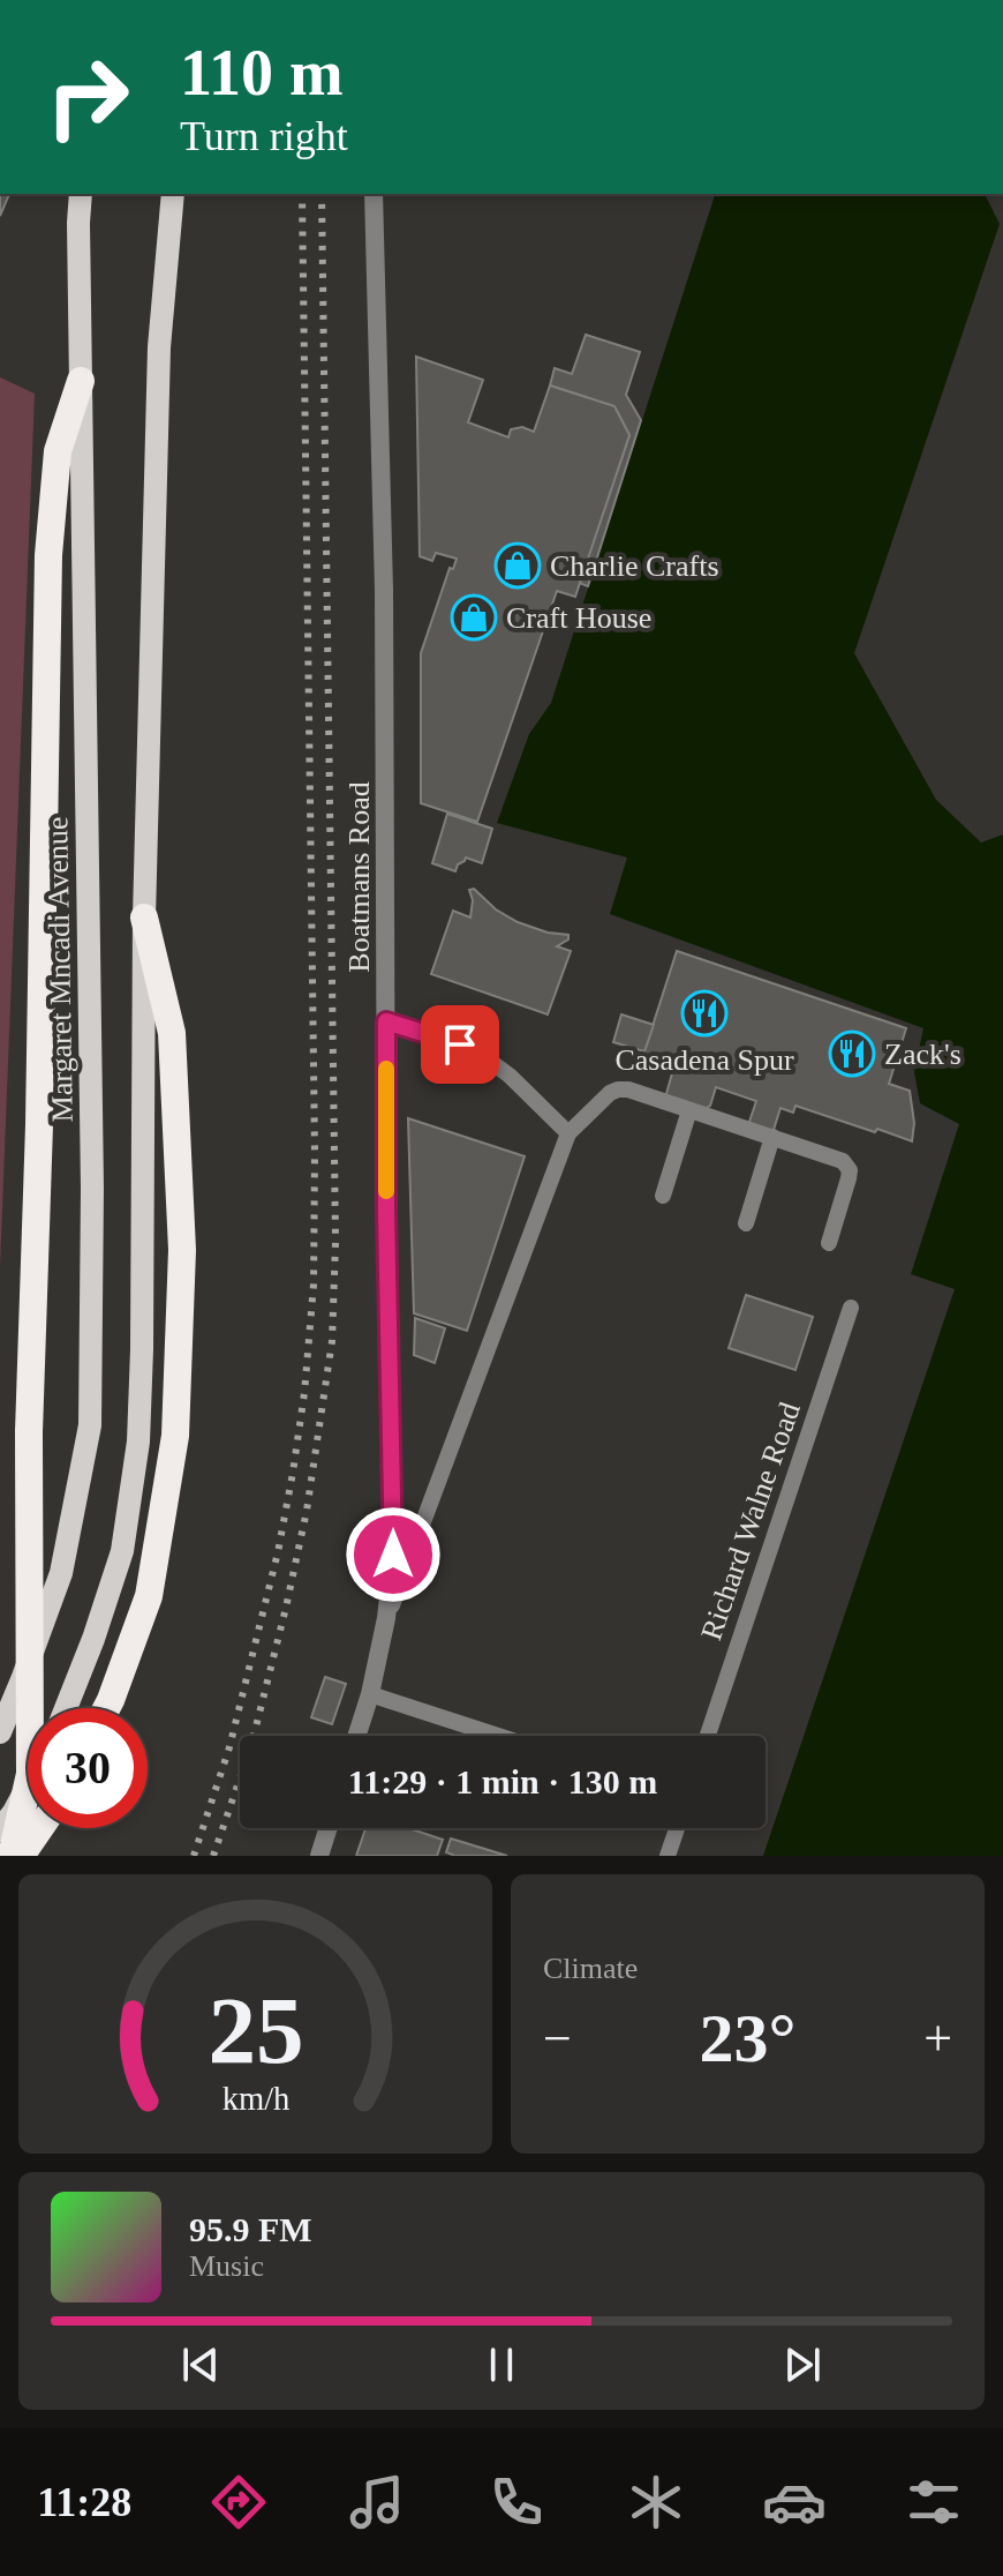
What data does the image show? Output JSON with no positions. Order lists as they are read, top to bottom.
{
  "streets": {
    "main road": ["Margaret Mncadi Avenue"],
    "street": ["Boatmans Road"],
    "lane": ["Richard Walne Road"]
  },
  "places": {
    "shop": ["Charlie Crafts", "Craft House"],
    "restaurant": ["Casadena Spur", "Zack's"]
  },
  "page": {
    "turn": ["110 m", "Turn right"],
    "limit": "30",
    "trip": "11:29 · 1 min · 130 m",
    "tile": "Climate",
    "heat": ["−", "23°", "+"],
    "song": ["95.9 FM", "Music"],
    "tabs": "11:28",
    "gauge": ["25", "km/h"]
  }
}
